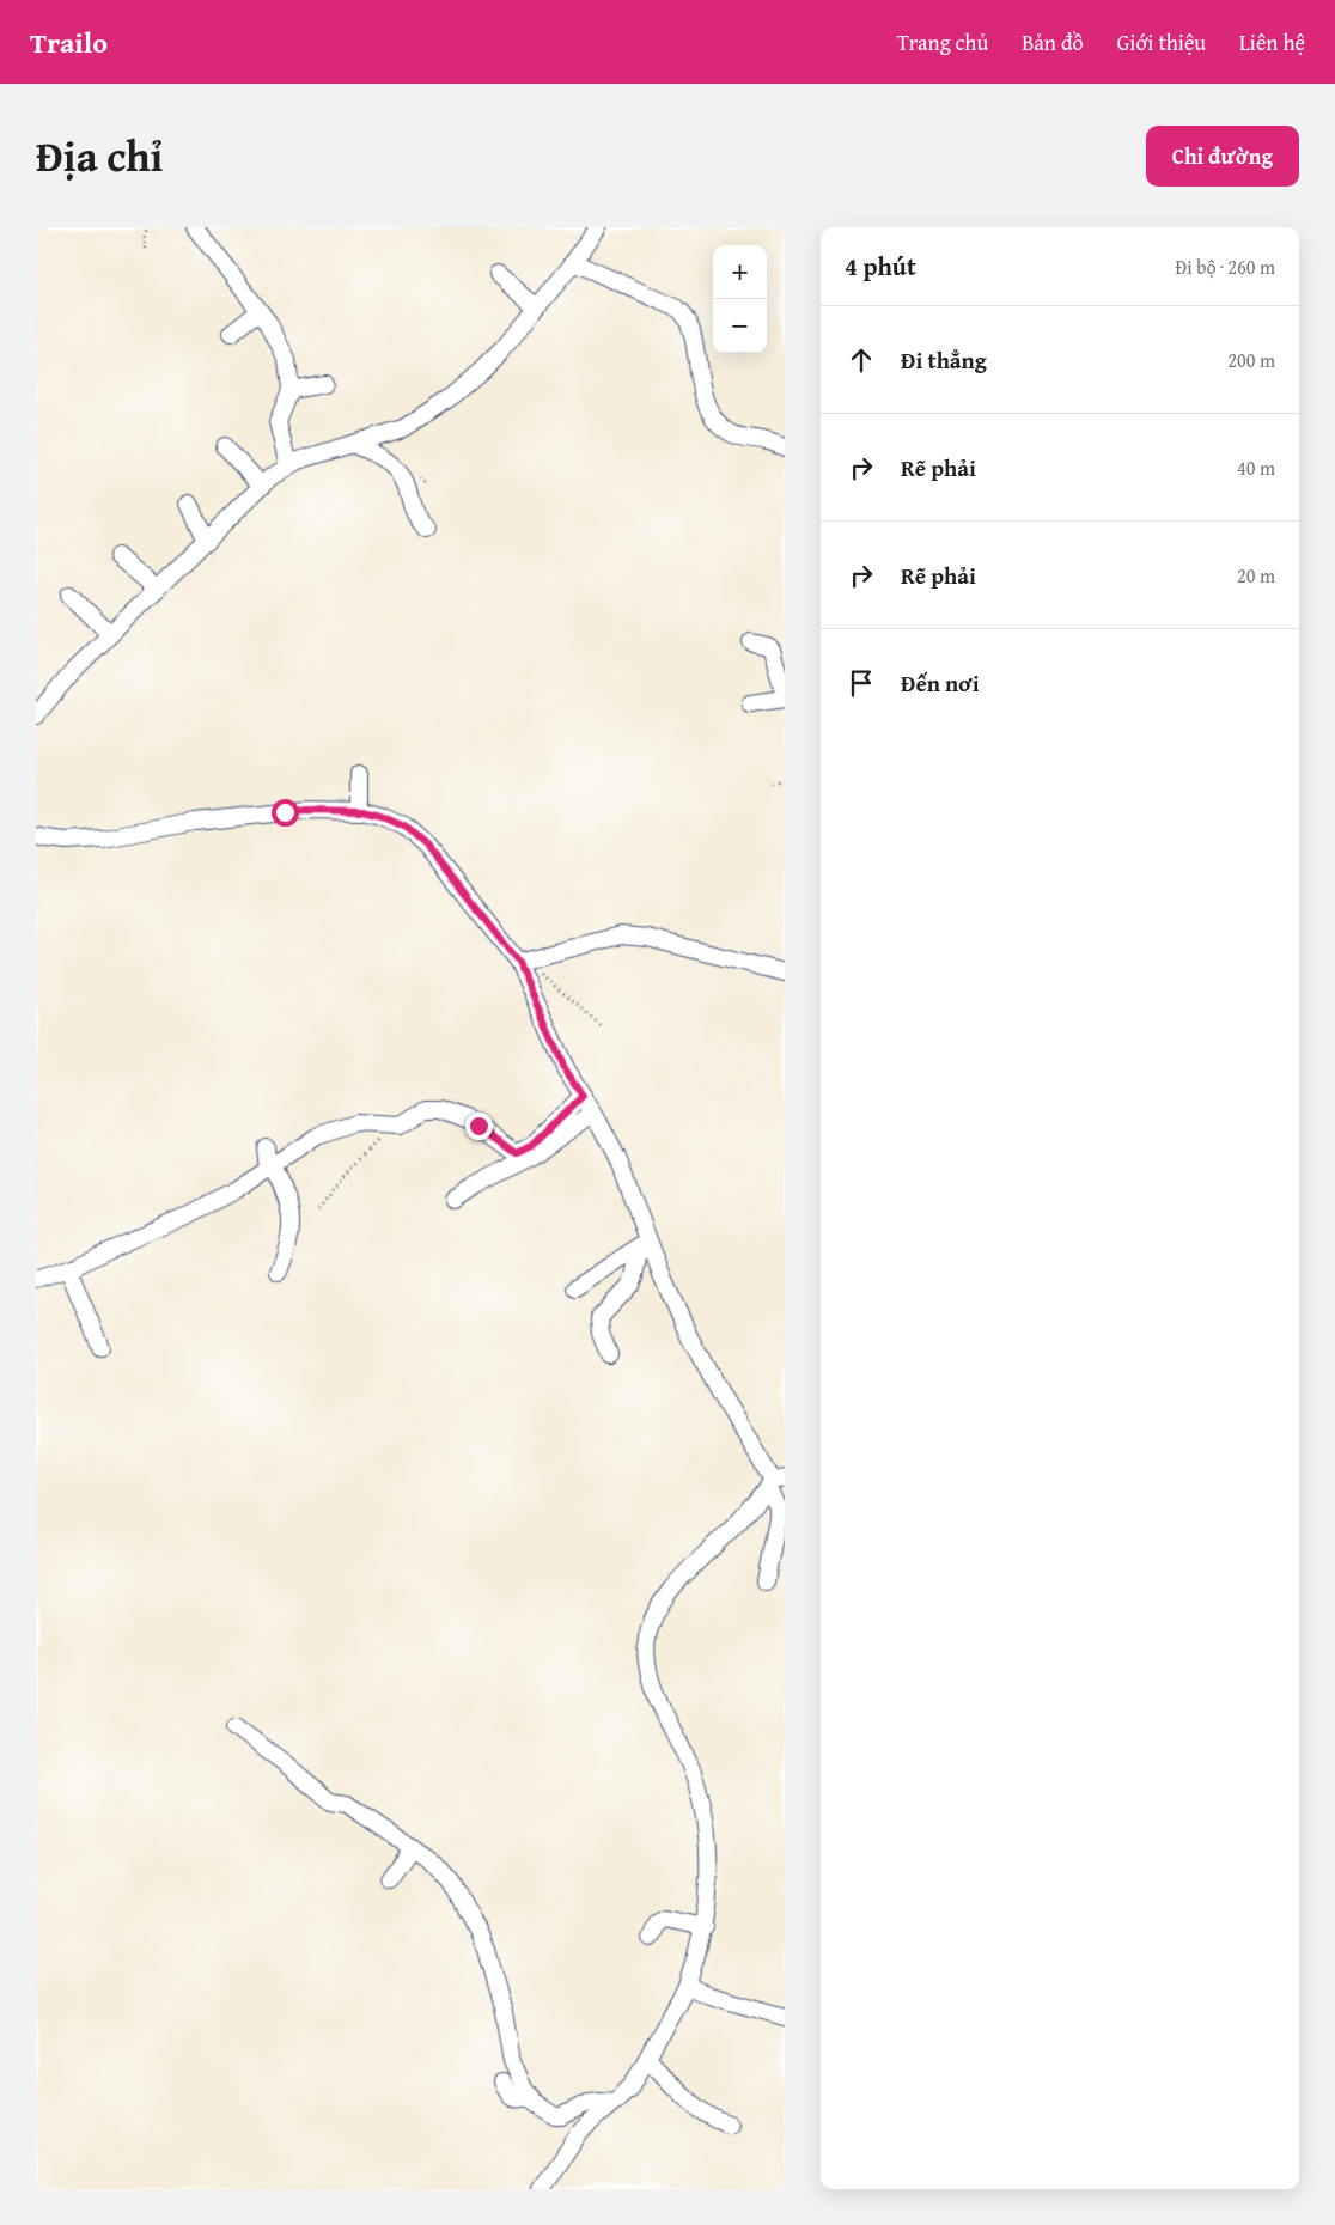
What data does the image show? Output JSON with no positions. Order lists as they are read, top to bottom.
{
  "page": {
    "header": "Trailo",
    "nav": [
      "Trang chủ",
      "Bản đồ",
      "Giới thiệu",
      "Liên hệ"
    ],
    "title": "Địa chỉ",
    "buttons": "Chỉ đường",
    "heading": ["4 phút", "Đi bộ · 260 m"],
    "map_buttons": ["+", "−"],
    "list": [
      ["Đi thẳng", "200 m"],
      ["Rẽ phải", "40 m"],
      ["Rẽ phải", "20 m"],
      "Đến nơi"
    ]
  }
}
